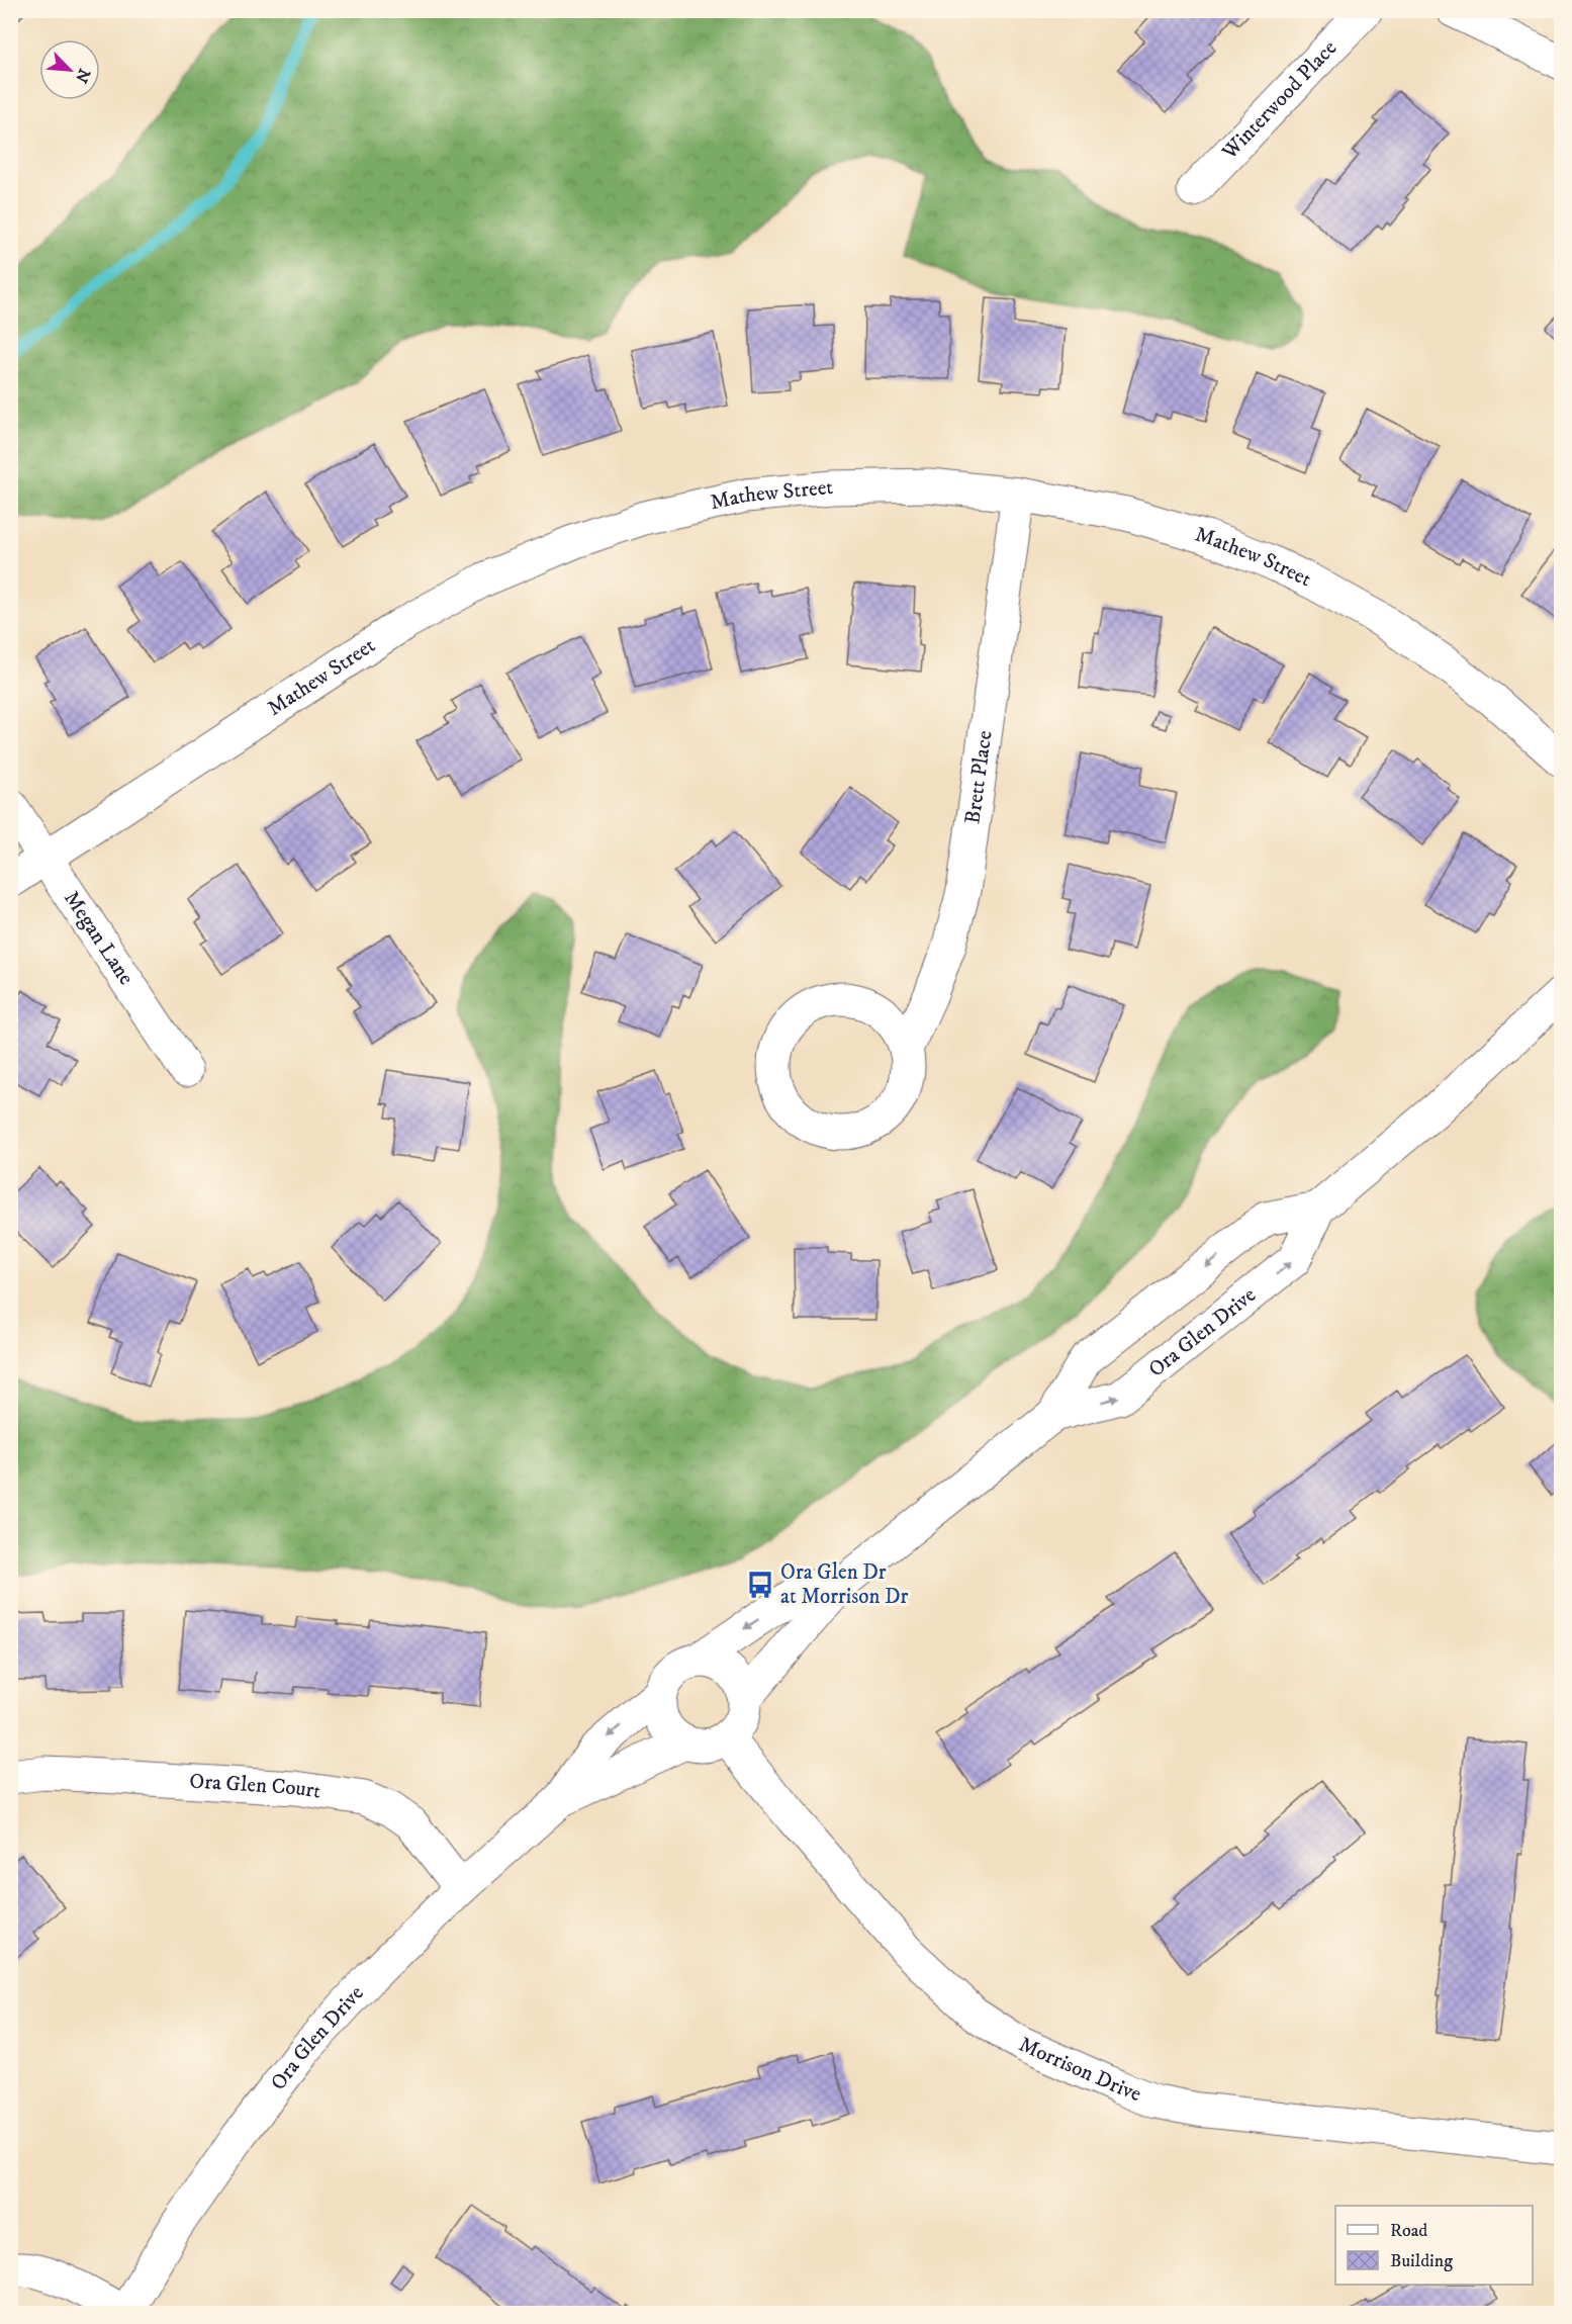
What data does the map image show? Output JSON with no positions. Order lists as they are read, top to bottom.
{
  "streets": {
    "street": [
      "Winterwood Place",
      "Mathew Street",
      "Brett Place",
      "Megan Lane",
      "Ora Glen Drive",
      "Ora Glen Court",
      "Morrison Drive"
    ]
  },
  "crossings": [
    ["Mathew Street", "Brett Place"],
    ["Mathew Street", "Megan Lane"],
    ["Ora Glen Drive", "Ora Glen Court"],
    ["Ora Glen Drive", "Morrison Drive"]
  ],
  "places": {
    "bus stop": ["Ora Glen Dr at Morrison Dr"]
  },
  "legend": ["Road", "Building"],
  "north": "bottom right"
}
